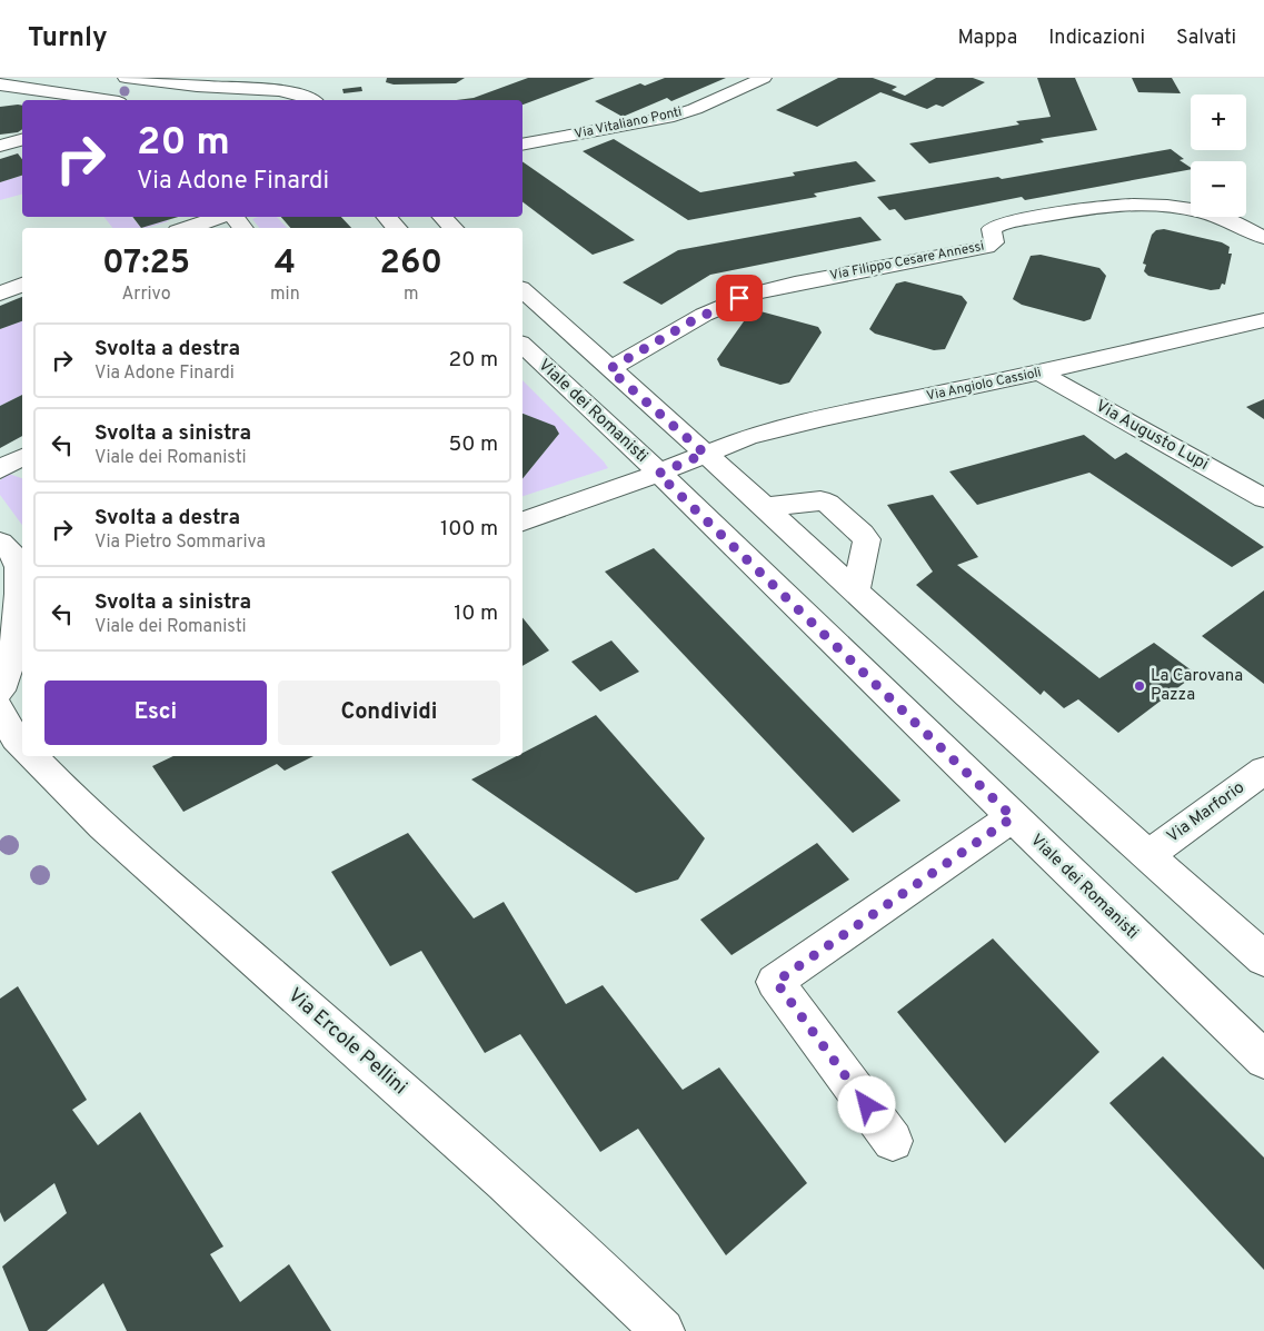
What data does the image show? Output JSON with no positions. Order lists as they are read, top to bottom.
{
  "streets": {
    "street": [
      "Via Vitaliano Ponti",
      "Via Filippo Cesare Annessi",
      "Via Angiolo Cassioli",
      "Viale dei Romanisti",
      "Via Augusto Lupi",
      "Via Marforio",
      "Via Ercole Pellini"
    ]
  },
  "crossings": [
    ["Via Angiolo Cassioli", "Viale dei Romanisti"],
    ["Via Angiolo Cassioli", "Via Augusto Lupi"]
  ],
  "places": ["La Carovana Pazza"],
  "page": {
    "header": "Turnly",
    "nav": ["Mappa", "Indicazioni", "Salvati"],
    "map_buttons": ["+", "−"],
    "turn": ["20 m", "Via Adone Finardi"],
    "eta": [
      "07:25",
      "Arrivo",
      "4",
      "min",
      "260",
      "m"
    ],
    "list": [
      {
        "name": "Svolta a destra",
        "note": "Via Adone Finardi",
        "value": "20 m"
      },
      {
        "name": "Svolta a sinistra",
        "note": "Viale dei Romanisti",
        "value": "50 m"
      },
      {
        "name": "Svolta a destra",
        "note": "Via Pietro Sommariva",
        "value": "100 m"
      },
      {
        "name": "Svolta a sinistra",
        "note": "Viale dei Romanisti",
        "value": "10 m"
      }
    ],
    "buttons": ["Esci", "Condividi"]
  }
}
